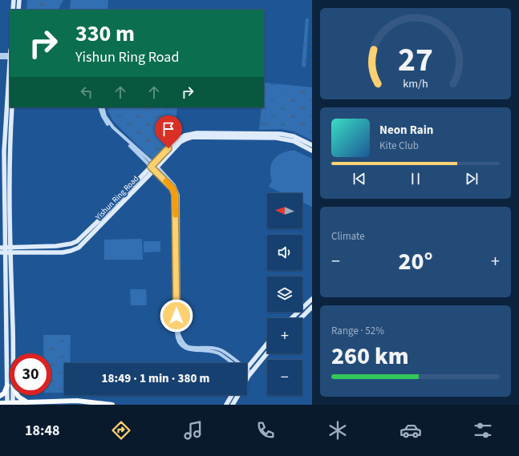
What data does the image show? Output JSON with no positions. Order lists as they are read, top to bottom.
{
  "streets": {
    "main road": ["Yishun Ring Road"]
  },
  "north": "left",
  "page": {
    "turn": ["330 m", "Yishun Ring Road"],
    "song": ["Neon Rain", "Kite Club"],
    "map_buttons": ["+", "−"],
    "tile": [
      "Climate",
      ["Range · 52%", "260 km"]
    ],
    "heat": ["−", "20°", "+"],
    "limit": "30",
    "trip": "18:49 · 1 min · 380 m",
    "tabs": "18:48",
    "gauge": ["27", "km/h"]
  }
}
